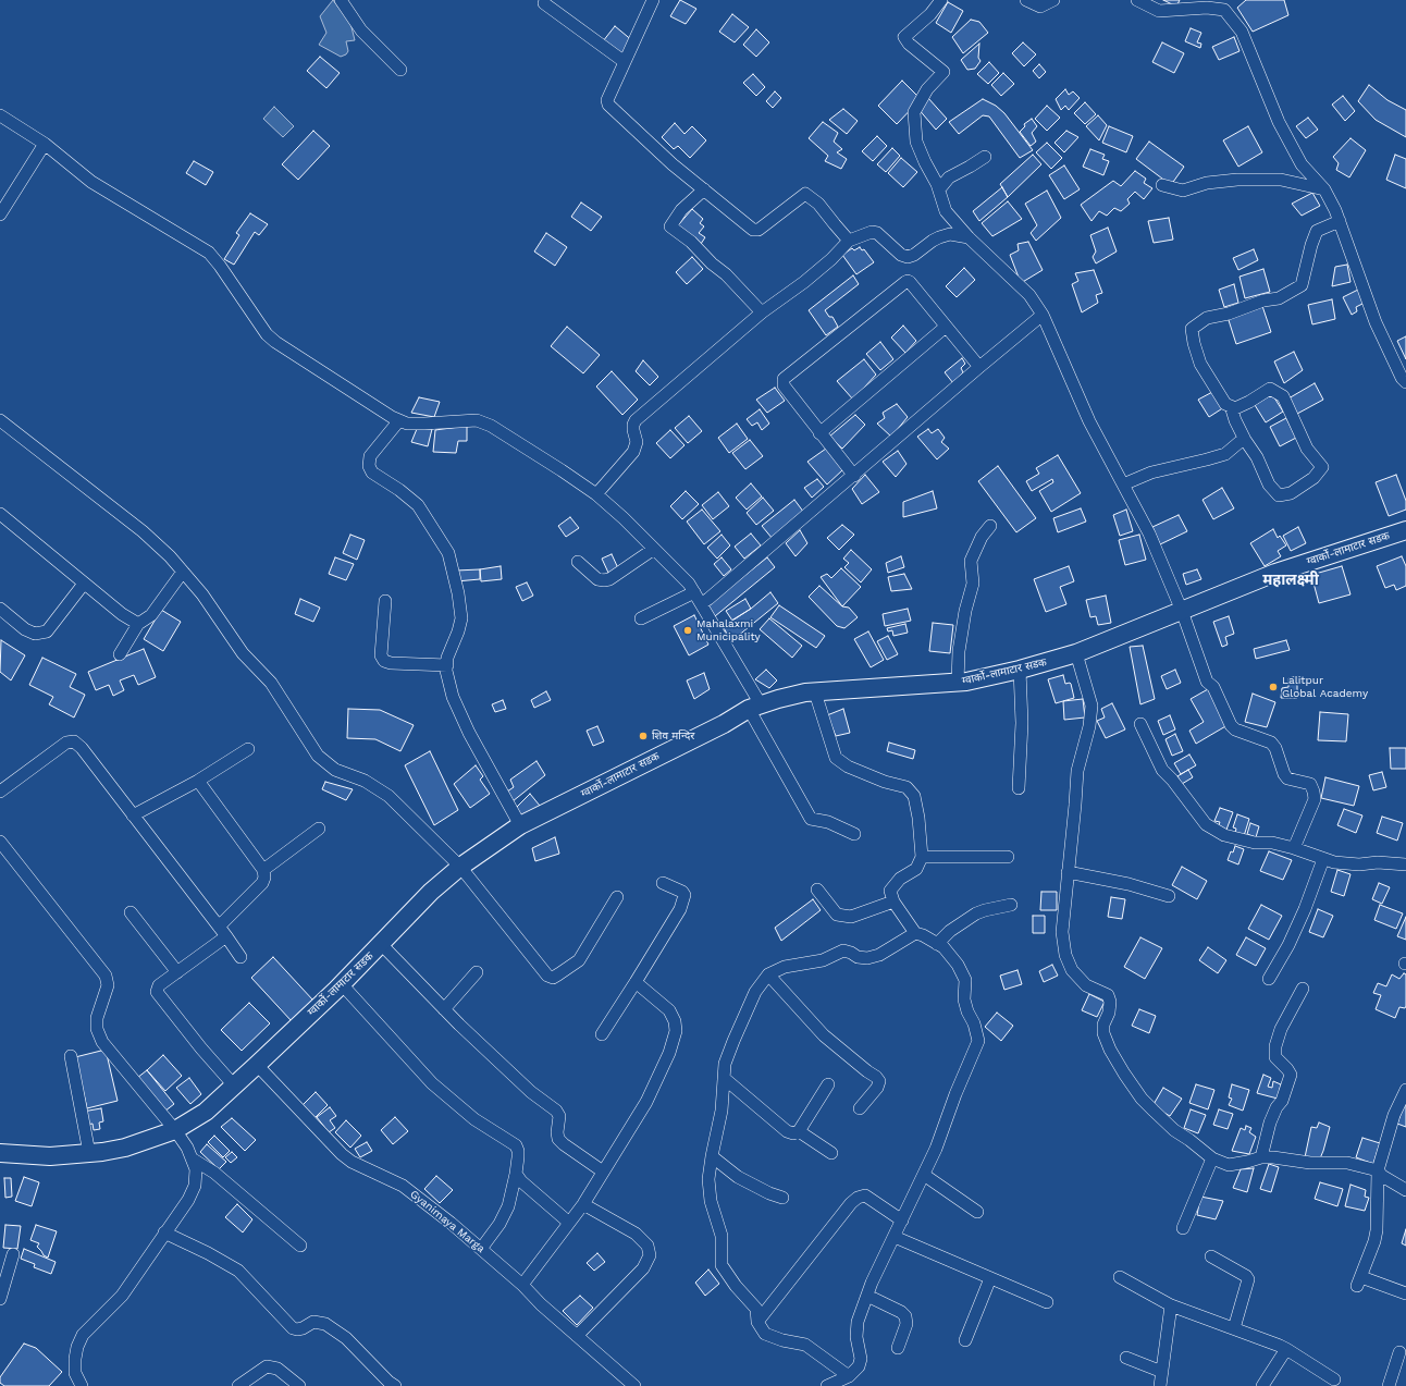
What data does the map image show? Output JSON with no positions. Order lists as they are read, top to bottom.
{
  "streets": {
    "main road": ["ग्वार्को-लामाटार सडक"],
    "street": ["Gyanimaya Marga"]
  },
  "crossings": [
    ["ग्वार्को-लामाटार सडक", "Gyanimaya Marga"]
  ],
  "districts": ["महालक्ष्मी"],
  "places": ["Mahalaxmi Municipality", "Lalitpur Global Academy", "शिव मन्दिर"]
}
